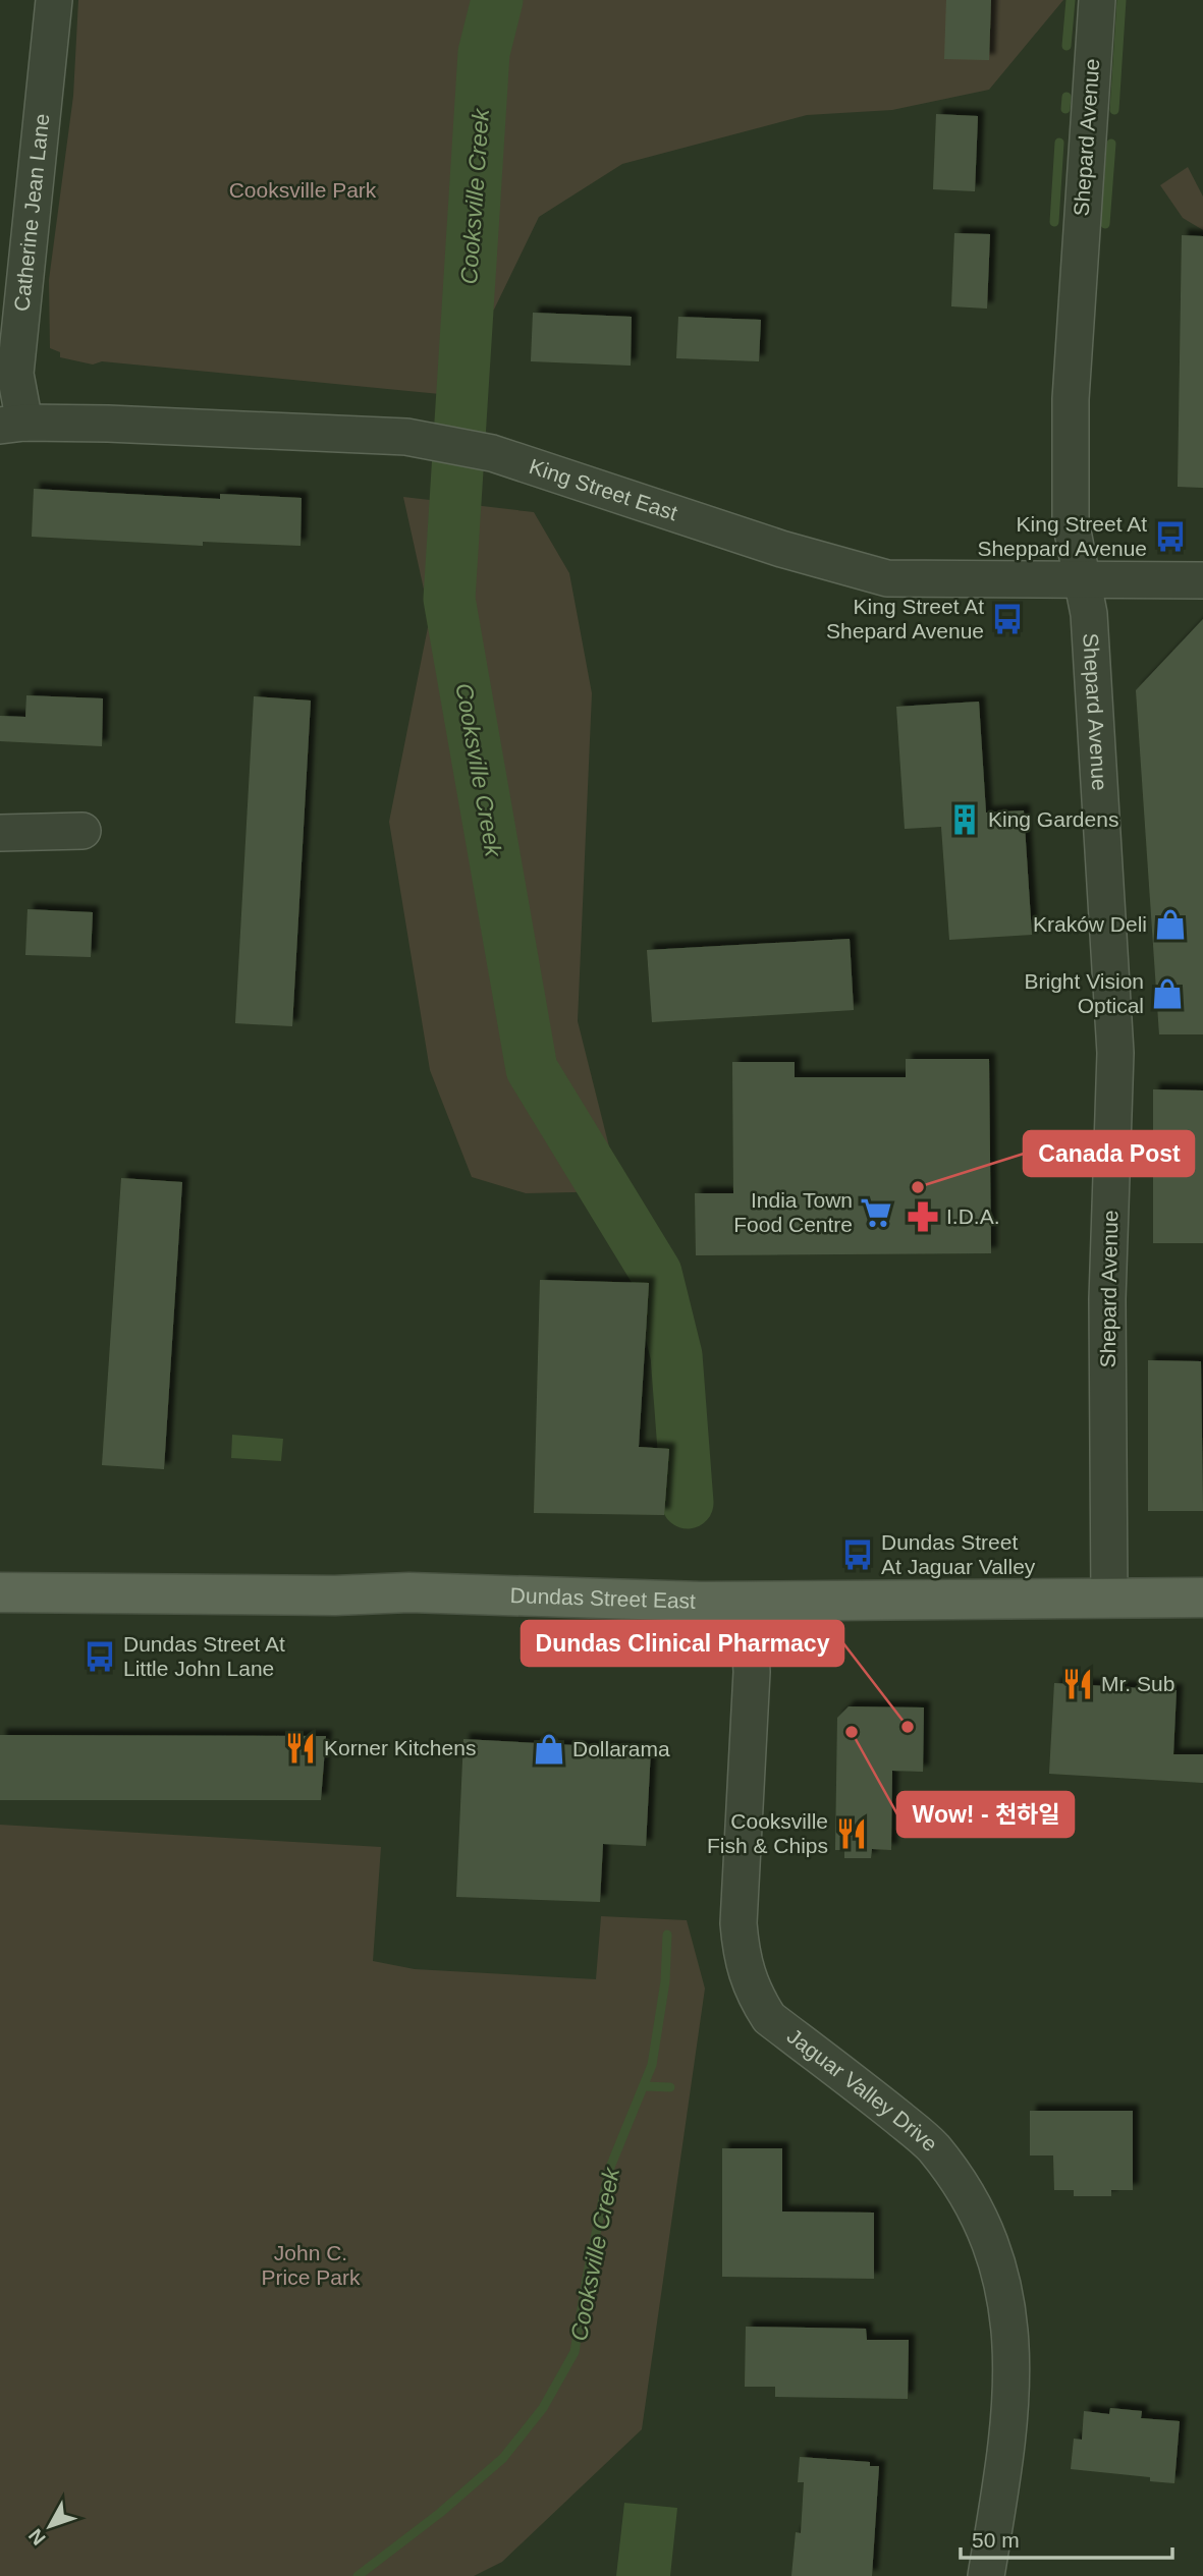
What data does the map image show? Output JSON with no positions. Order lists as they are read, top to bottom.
{
  "streets": {
    "main road": ["Dundas Street East"],
    "street": [
      "Shepard Avenue",
      "Catherine Jean Lane",
      "King Street East",
      "Jaguar Valley Drive"
    ]
  },
  "crossings": [
    ["Shepard Avenue", "King Street East"],
    ["Shepard Avenue", "Dundas Street East"],
    ["Catherine Jean Lane", "King Street East"],
    ["Dundas Street East", "Jaguar Valley Drive"]
  ],
  "water": ["Cooksville Creek"],
  "parks": ["Cooksville Park", "John C. Price Park"],
  "places": {
    "bus stop": [
      "King Street At Sheppard Avenue",
      "King Street At Shepard Avenue",
      "Dundas Street At Jaguar Valley",
      "Dundas Street At Little John Lane"
    ],
    "building": ["King Gardens"],
    "shop": ["Kraków Deli", "Bright Vision Optical", "Dollarama"],
    "other": ["Canada Post", "Dundas Clinical Pharmacy", "Wow! - 천하일"],
    "supermarket": ["India Town Food Centre"],
    "pharmacy": ["I.D.A."],
    "restaurant": ["Mr. Sub", "Korner Kitchens", "Cooksville Fish & Chips"]
  },
  "scale_bar": "50 m",
  "north": "bottom left"
}
